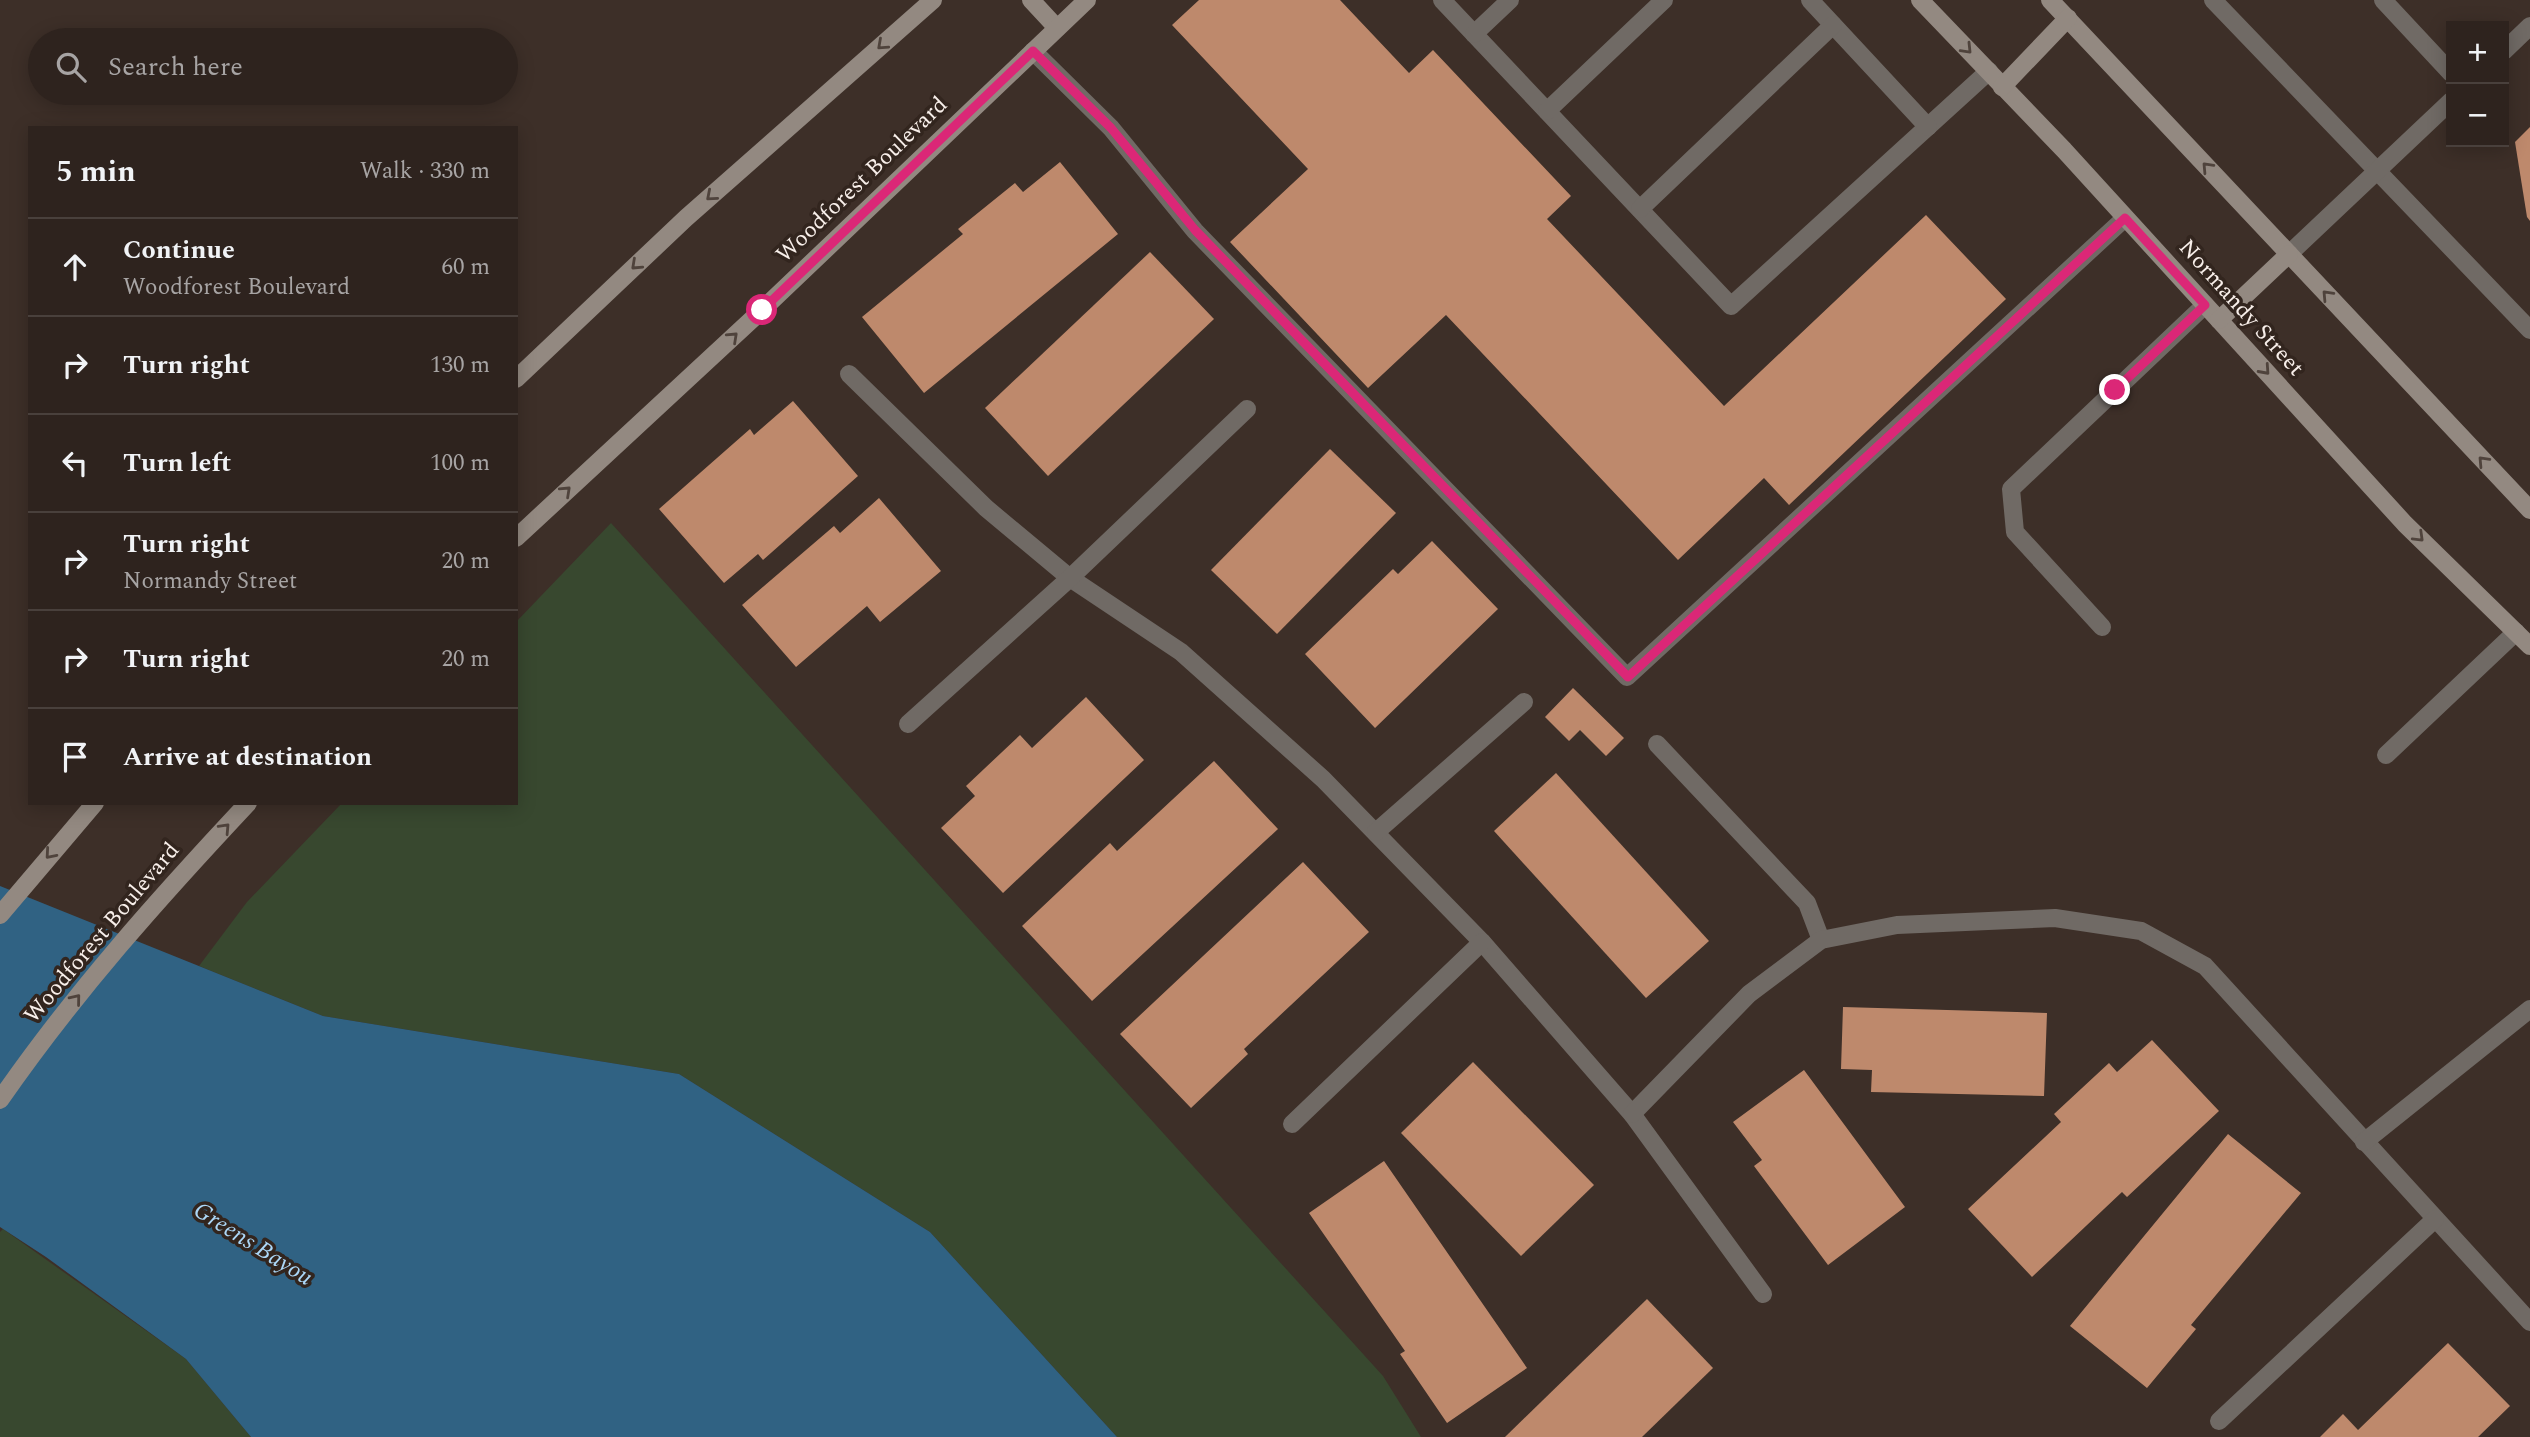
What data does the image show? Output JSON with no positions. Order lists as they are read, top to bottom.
{
  "streets": {
    "main road": ["Woodforest Boulevard", "Normandy Street"]
  },
  "water": ["Greens Bayou"],
  "page": {
    "map_buttons": ["+", "−"],
    "search": "Search here",
    "heading": ["5 min", "Walk · 330 m"],
    "list": [
      ["Continue", "Woodforest Boulevard", "60 m"],
      ["Turn right", "130 m"],
      ["Turn left", "100 m"],
      ["Turn right", "Normandy Street", "20 m"],
      ["Turn right", "20 m"],
      "Arrive at destination"
    ]
  }
}
